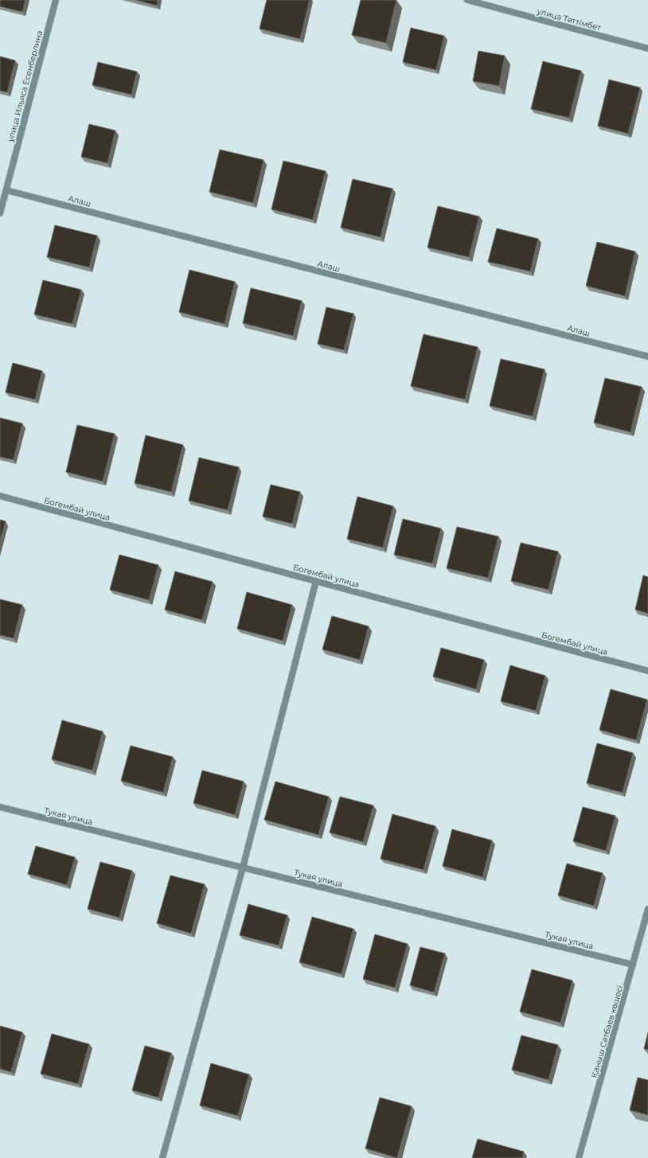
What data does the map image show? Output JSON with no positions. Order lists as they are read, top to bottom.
{
  "streets": {
    "street": [
      "улица Тәттімбет",
      "улица Ильяса Есенберлина",
      "Алаш",
      "Богембай улица",
      "Тукая улица",
      "Қаныш Сәтбаев көшесі"
    ]
  },
  "crossings": [
    ["улица Ильяса Есенберлина", "Алаш"],
    ["Тукая улица", "Қаныш Сәтбаев көшесі"]
  ]
}
